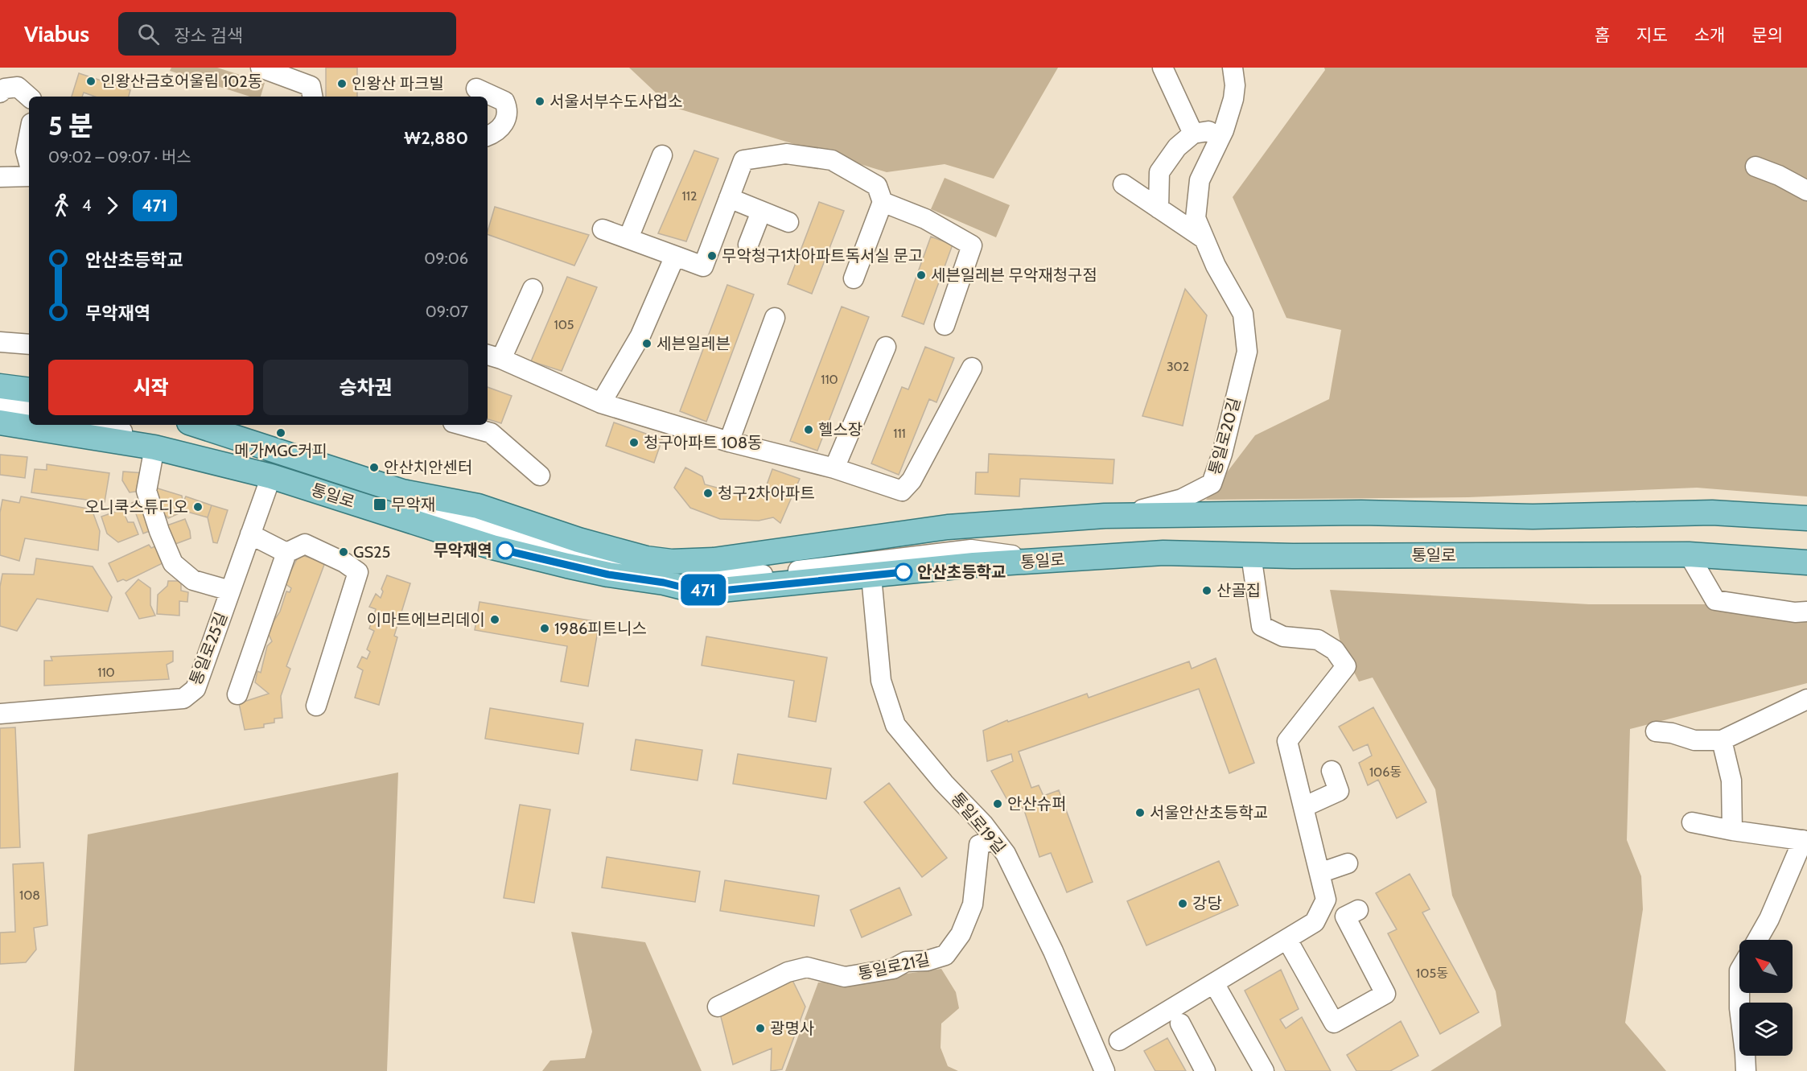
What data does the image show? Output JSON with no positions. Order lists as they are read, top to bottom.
{
  "streets": {
    "main road": ["통일로"],
    "street": [
      "통일로20길",
      "통일로25길",
      "통일로19길",
      "통일로21길"
    ]
  },
  "crossings": [
    ["통일로20길", "통일로"],
    ["통일로", "통일로25길"],
    ["통일로", "통일로19길"],
    ["통일로19길", "통일로21길"]
  ],
  "places": {
    "other": [
      "인왕산금호어울림 102동",
      "인왕산 파크빌",
      "서울서부수도사업소",
      "무악청구1차아파트독서실 문고",
      "세븐일레븐 무악재청구점",
      "세븐일레븐",
      "헬스장",
      "메가MGC커피",
      "청구아파트 108동",
      "안산치안센터",
      "청구2차아파트",
      "오니쿡스튜디오",
      "무악재역",
      "GS25",
      "안산초등학교",
      "산골집",
      "이마트에브리데이",
      "1986피트니스",
      "안산슈퍼",
      "서울안산초등학교",
      "강당",
      "광명사"
    ],
    "transit": ["무악재"]
  },
  "lines": ["bus line 471"],
  "house_numbers": [
    "112",
    "105",
    "302",
    "110",
    "111",
    "110",
    "106동",
    "108",
    "105동"
  ],
  "north": "top left",
  "page": {
    "header": "Viabus",
    "search": "장소 검색",
    "nav": [
      "홈",
      "지도",
      "소개",
      "문의"
    ],
    "on_map": "471",
    "heading": ["5 분", "09:02 – 09:07 · 버스", "₩2,880"],
    "legs": ["4", "471"],
    "list": [
      {
        "name": "안산초등학교",
        "value": "09:06"
      },
      {
        "name": "무악재역",
        "value": "09:07"
      }
    ],
    "buttons": ["시작", "승차권"]
  }
}
